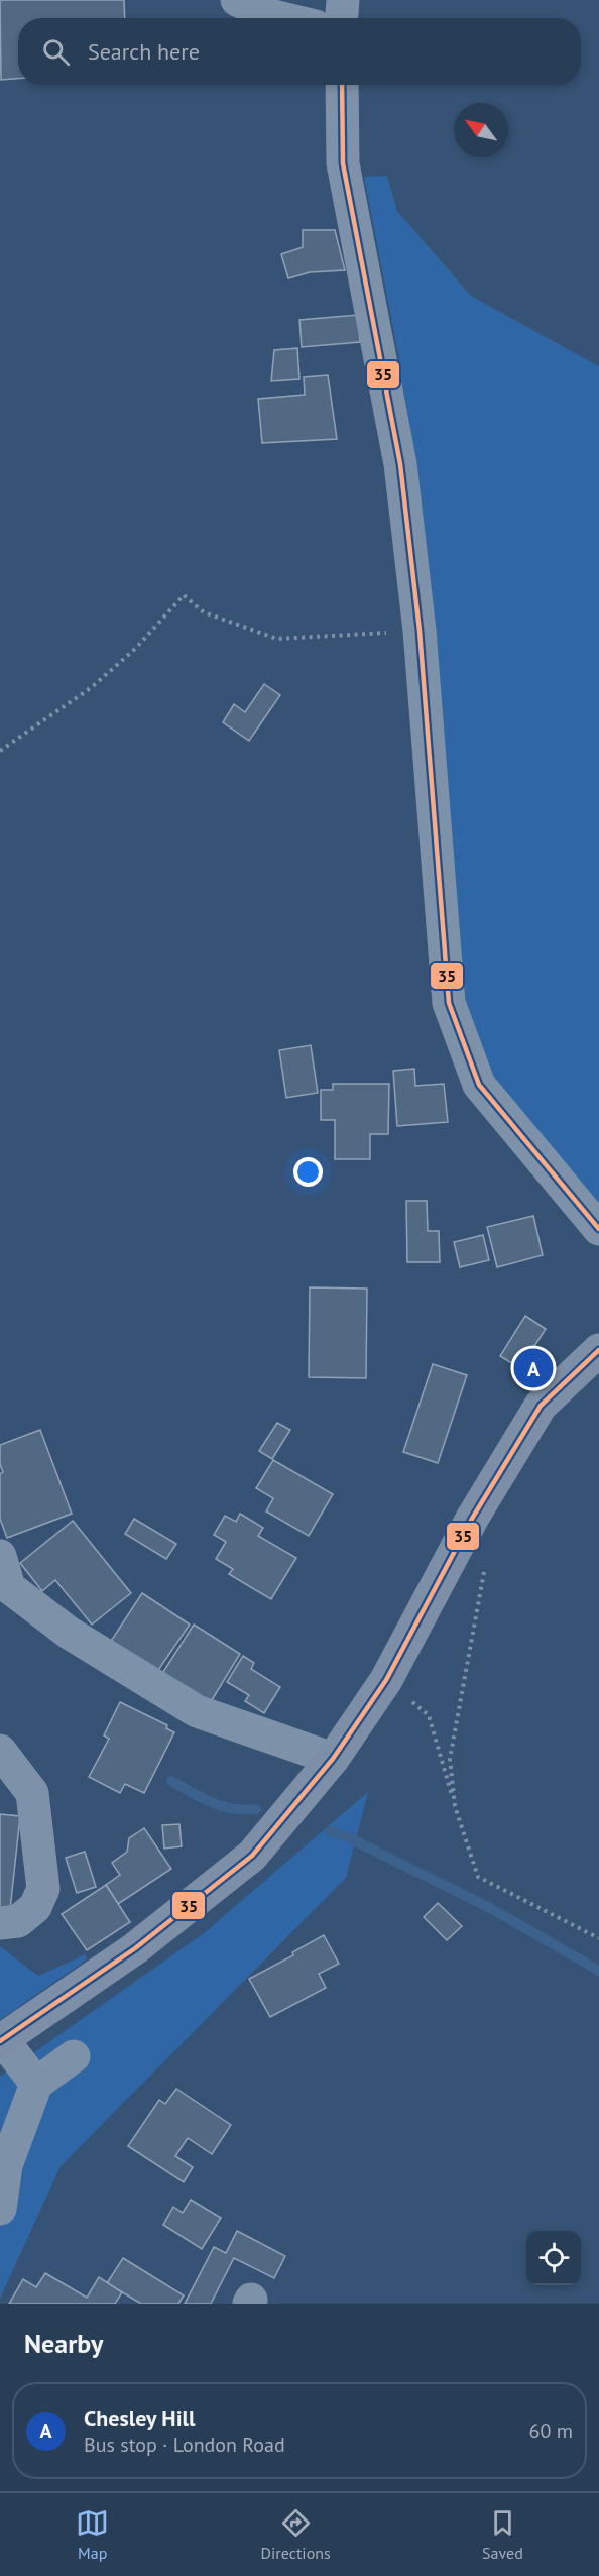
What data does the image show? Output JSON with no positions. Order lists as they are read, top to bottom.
{
  "lines": ["transit line 35"],
  "north": "top left",
  "page": {
    "search": "Search here",
    "pins": "A",
    "heading": "Nearby",
    "list": [
      {
        "mark": "A",
        "name": "Chesley Hill",
        "note": "Bus stop · London Road",
        "value": "60 m"
      }
    ],
    "nav": ["Map", "Directions", "Saved"]
  }
}
